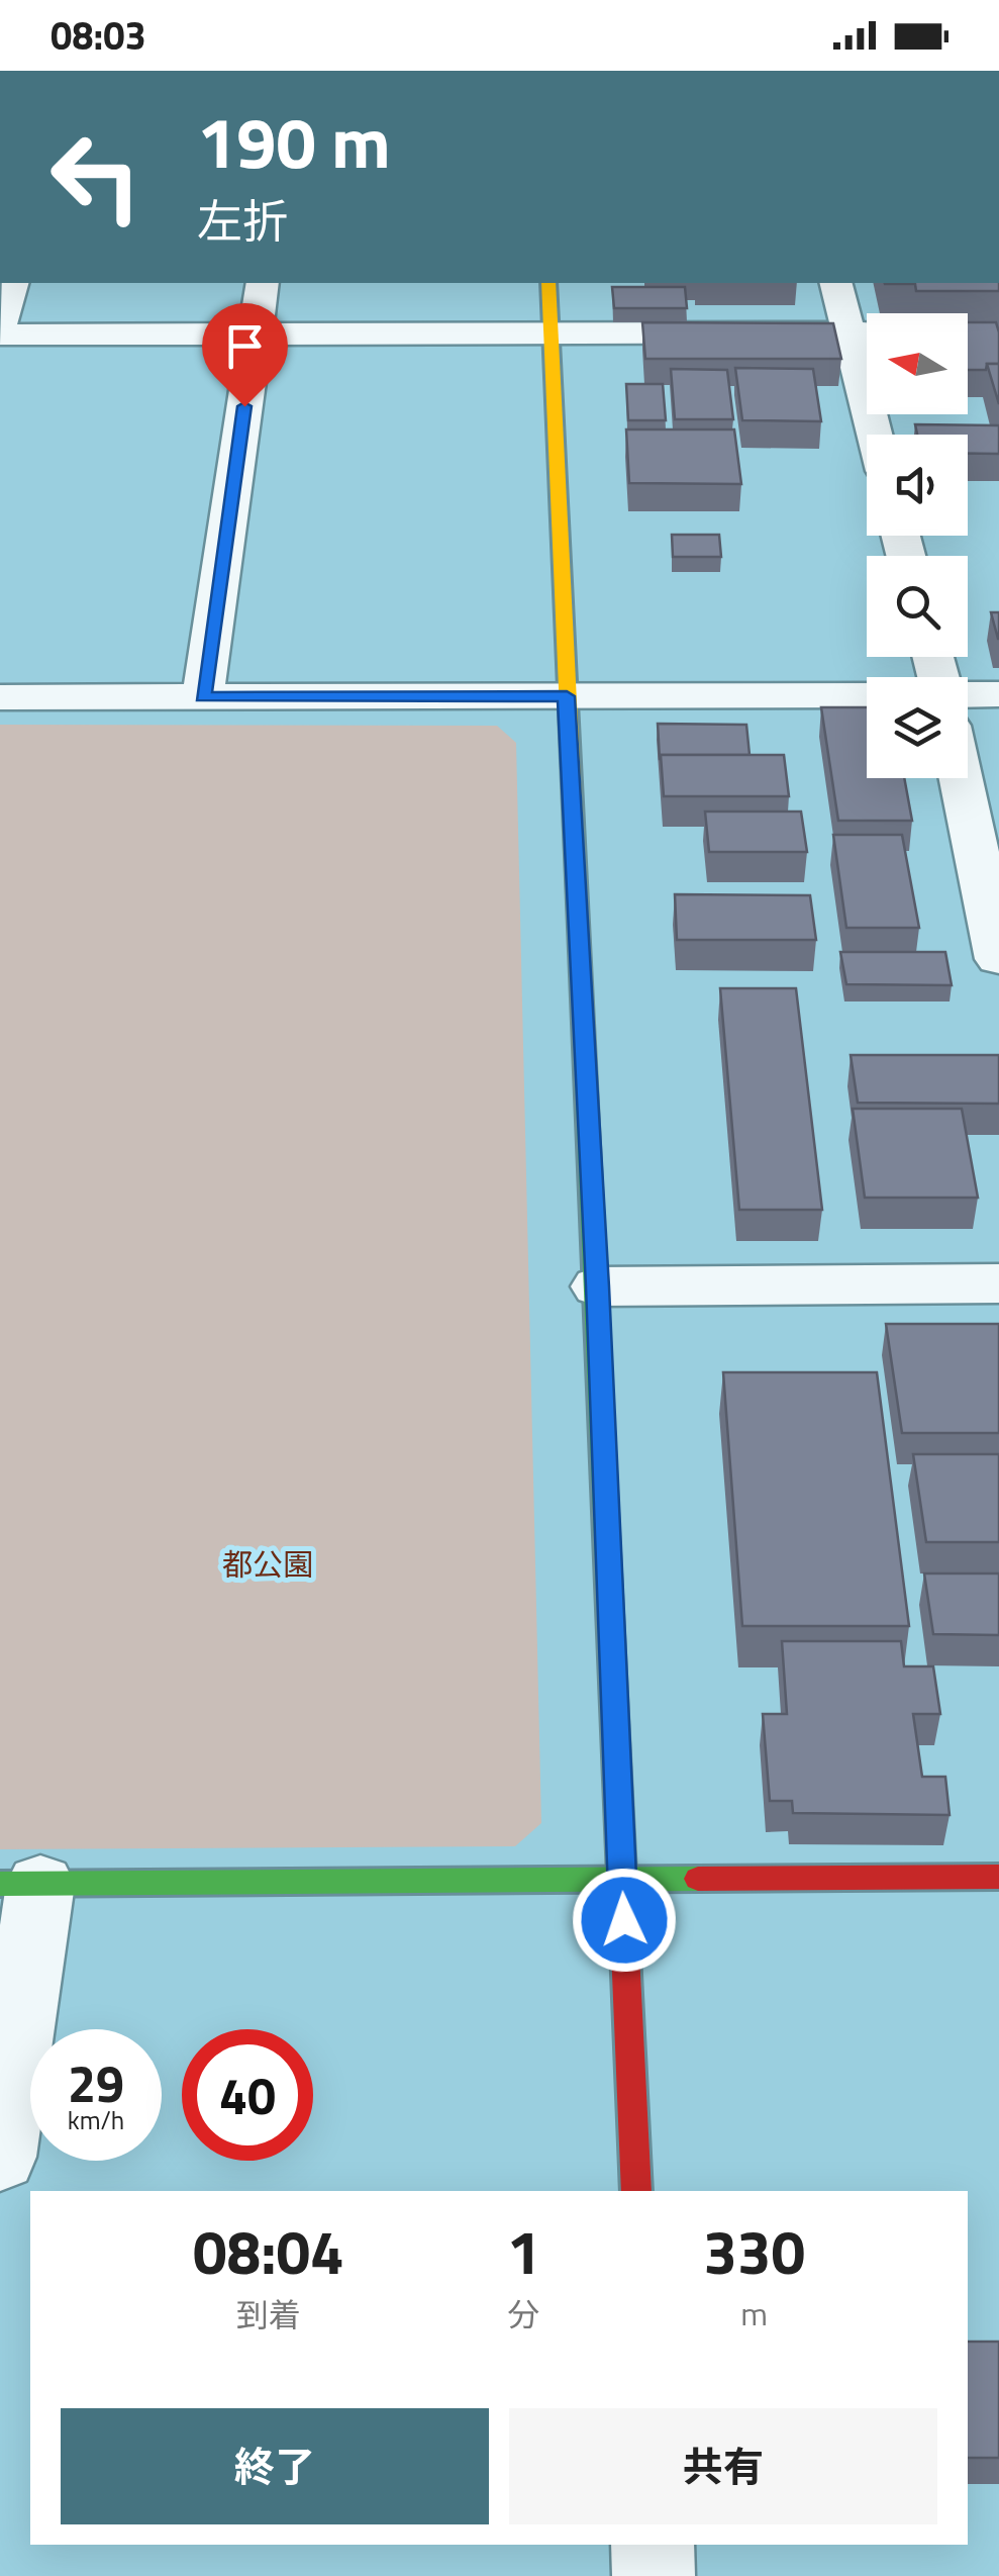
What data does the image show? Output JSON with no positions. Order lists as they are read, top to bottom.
{
  "parks": ["都公園"],
  "north": "left",
  "page": {
    "status": "08:03",
    "turn": ["190 m", "左折"],
    "speed": "29 km/h",
    "limit": "40",
    "eta": [
      "08:04",
      "到着",
      "1",
      "分",
      "330",
      "m"
    ],
    "buttons": ["終了", "共有"]
  }
}
